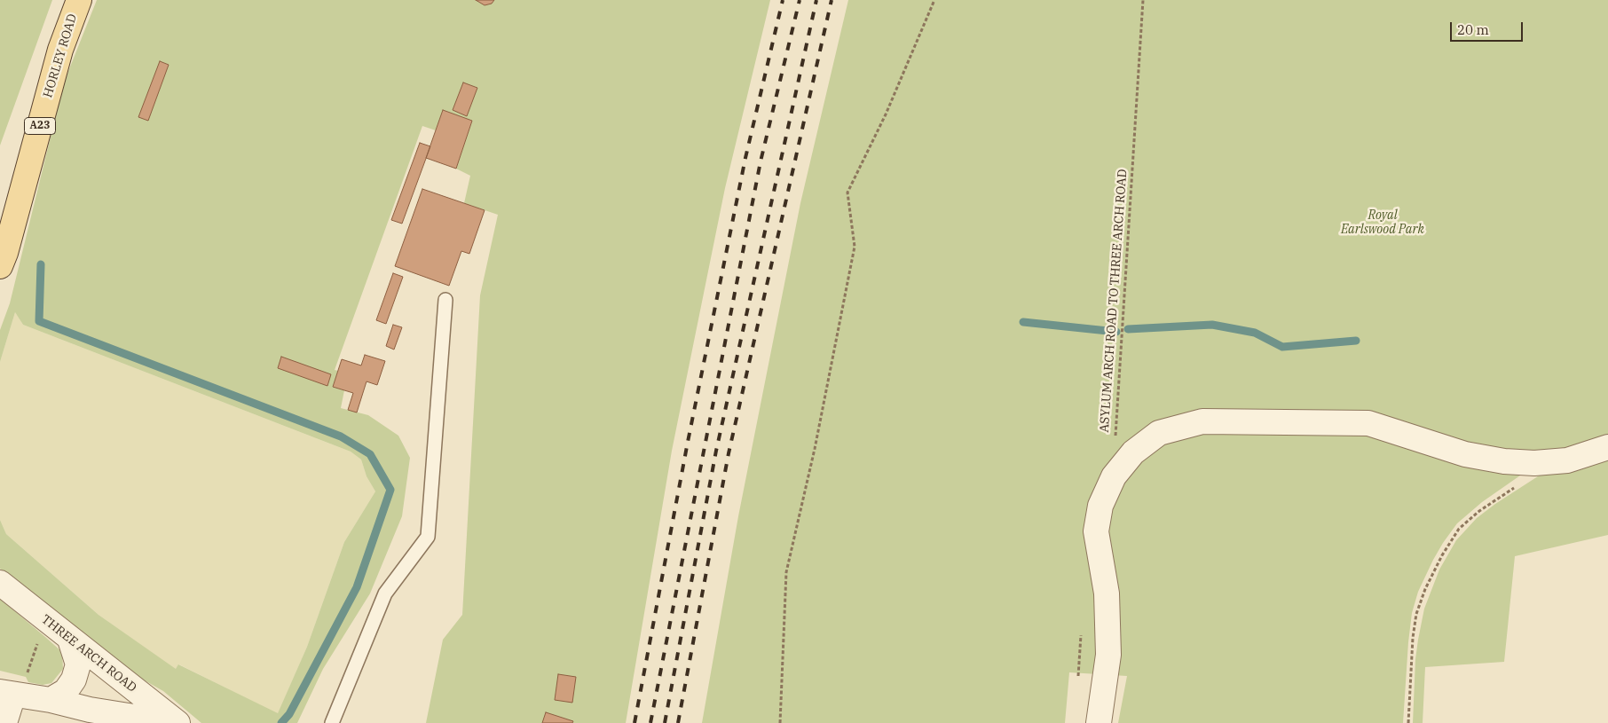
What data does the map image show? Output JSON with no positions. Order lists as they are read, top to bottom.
{
  "streets": {
    "main road": ["HORLEY ROAD", "A23"],
    "street": ["THREE ARCH ROAD"],
    "path": ["ASYLUM ARCH ROAD TO THREE ARCH ROAD"]
  },
  "parks": ["Royal Earlswood Park"],
  "scale_bar": "20 m"
}
